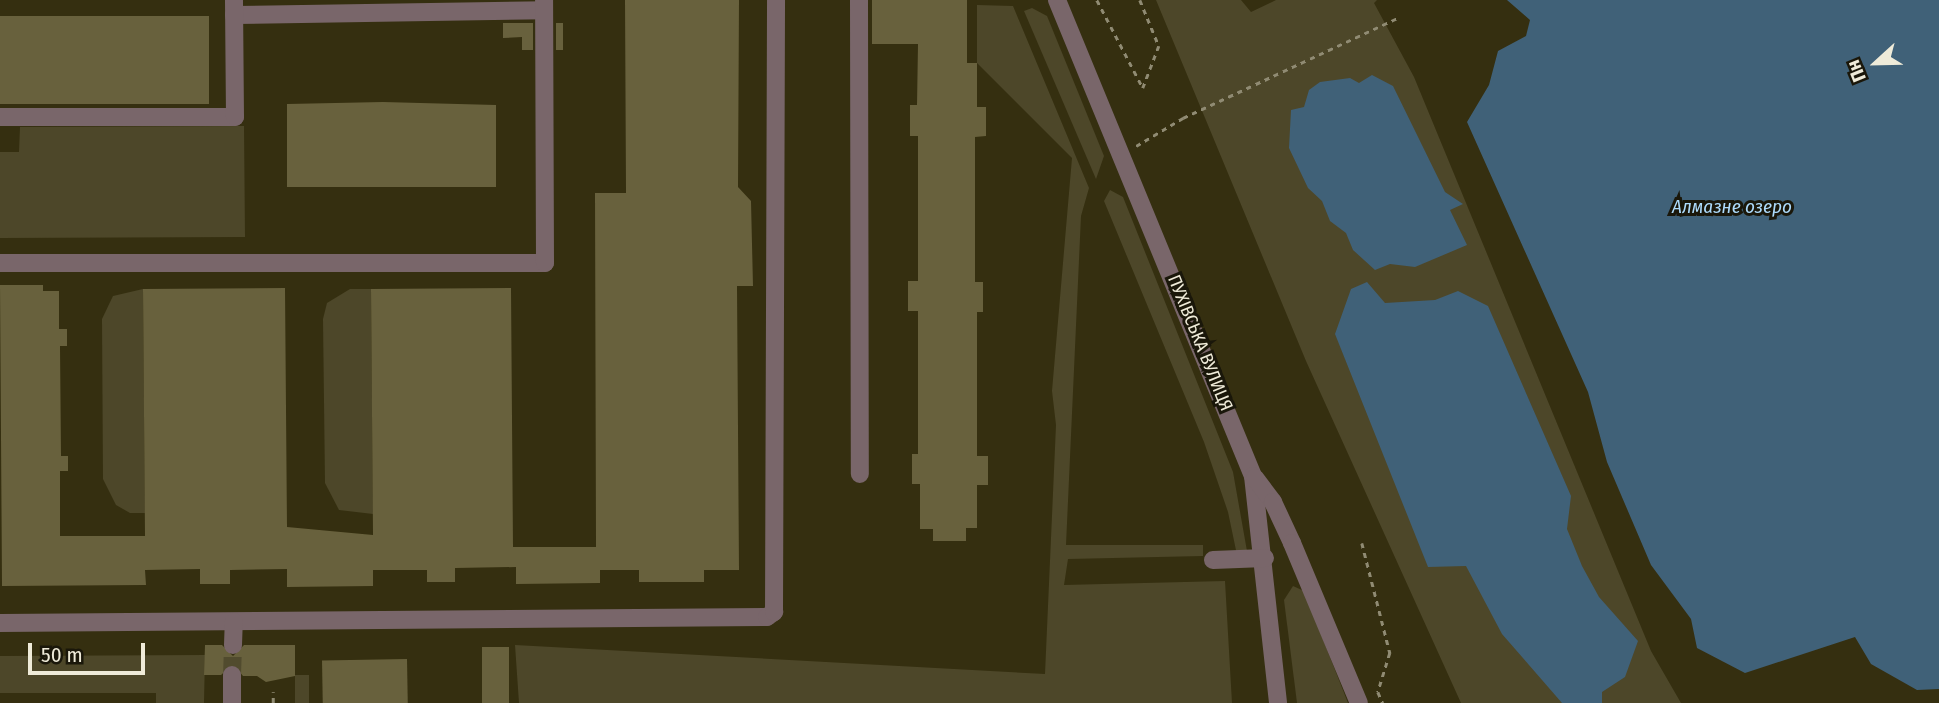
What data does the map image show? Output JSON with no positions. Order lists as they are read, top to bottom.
{
  "streets": {
    "street": ["ПУХІВСЬКА ВУЛИЦЯ"]
  },
  "water": ["Алмазне озеро"],
  "scale_bar": "50 m",
  "north": "left"
}
